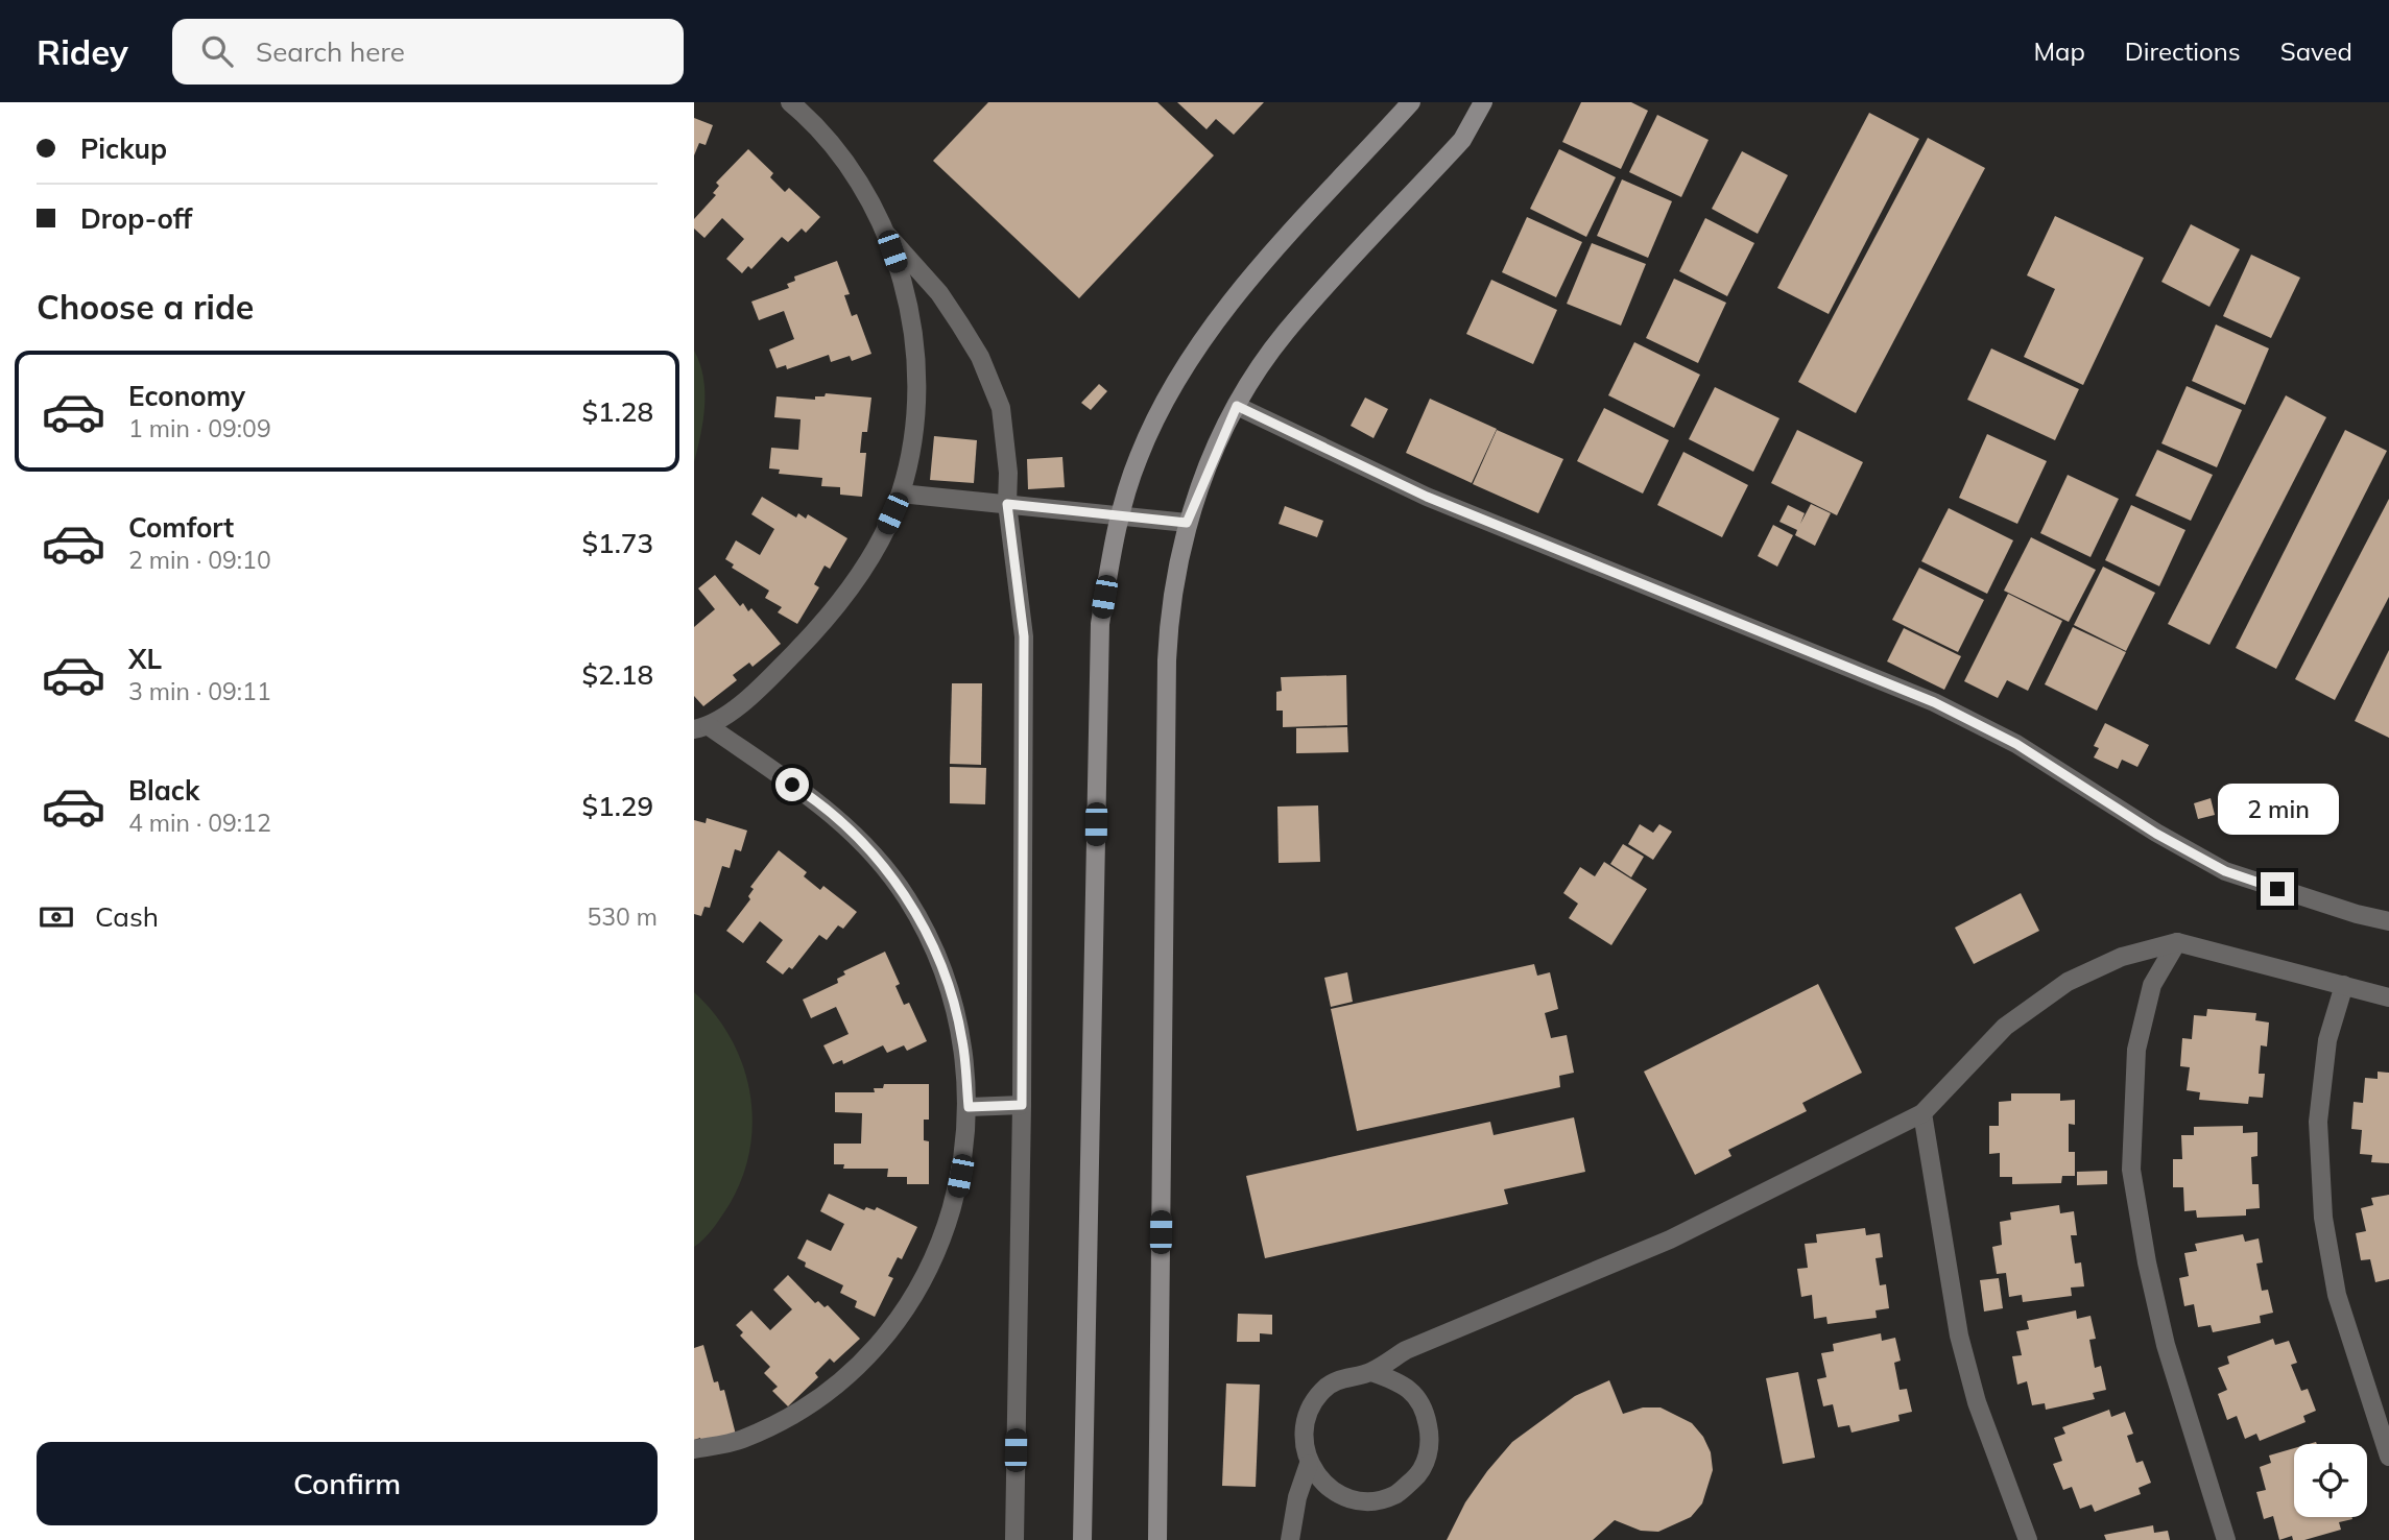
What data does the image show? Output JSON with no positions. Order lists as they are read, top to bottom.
{
  "page": {
    "header": "Ridey",
    "search": "Search here",
    "nav": ["Map", "Directions", "Saved"],
    "banner": ["Pickup", "Drop-off"],
    "heading": "Choose a ride",
    "list": [
      {
        "name": "Economy",
        "note": "1 min · 09:09",
        "value": "$1.28"
      },
      {
        "name": "Comfort",
        "note": "2 min · 09:10",
        "value": "$1.73"
      },
      {
        "name": "XL",
        "note": "3 min · 09:11",
        "value": "$2.18"
      },
      {
        "name": "Black",
        "note": "4 min · 09:12",
        "value": "$1.29"
      }
    ],
    "bubble": "2 min",
    "pay": ["Cash", "530 m"],
    "buttons": "Confirm"
  }
}
